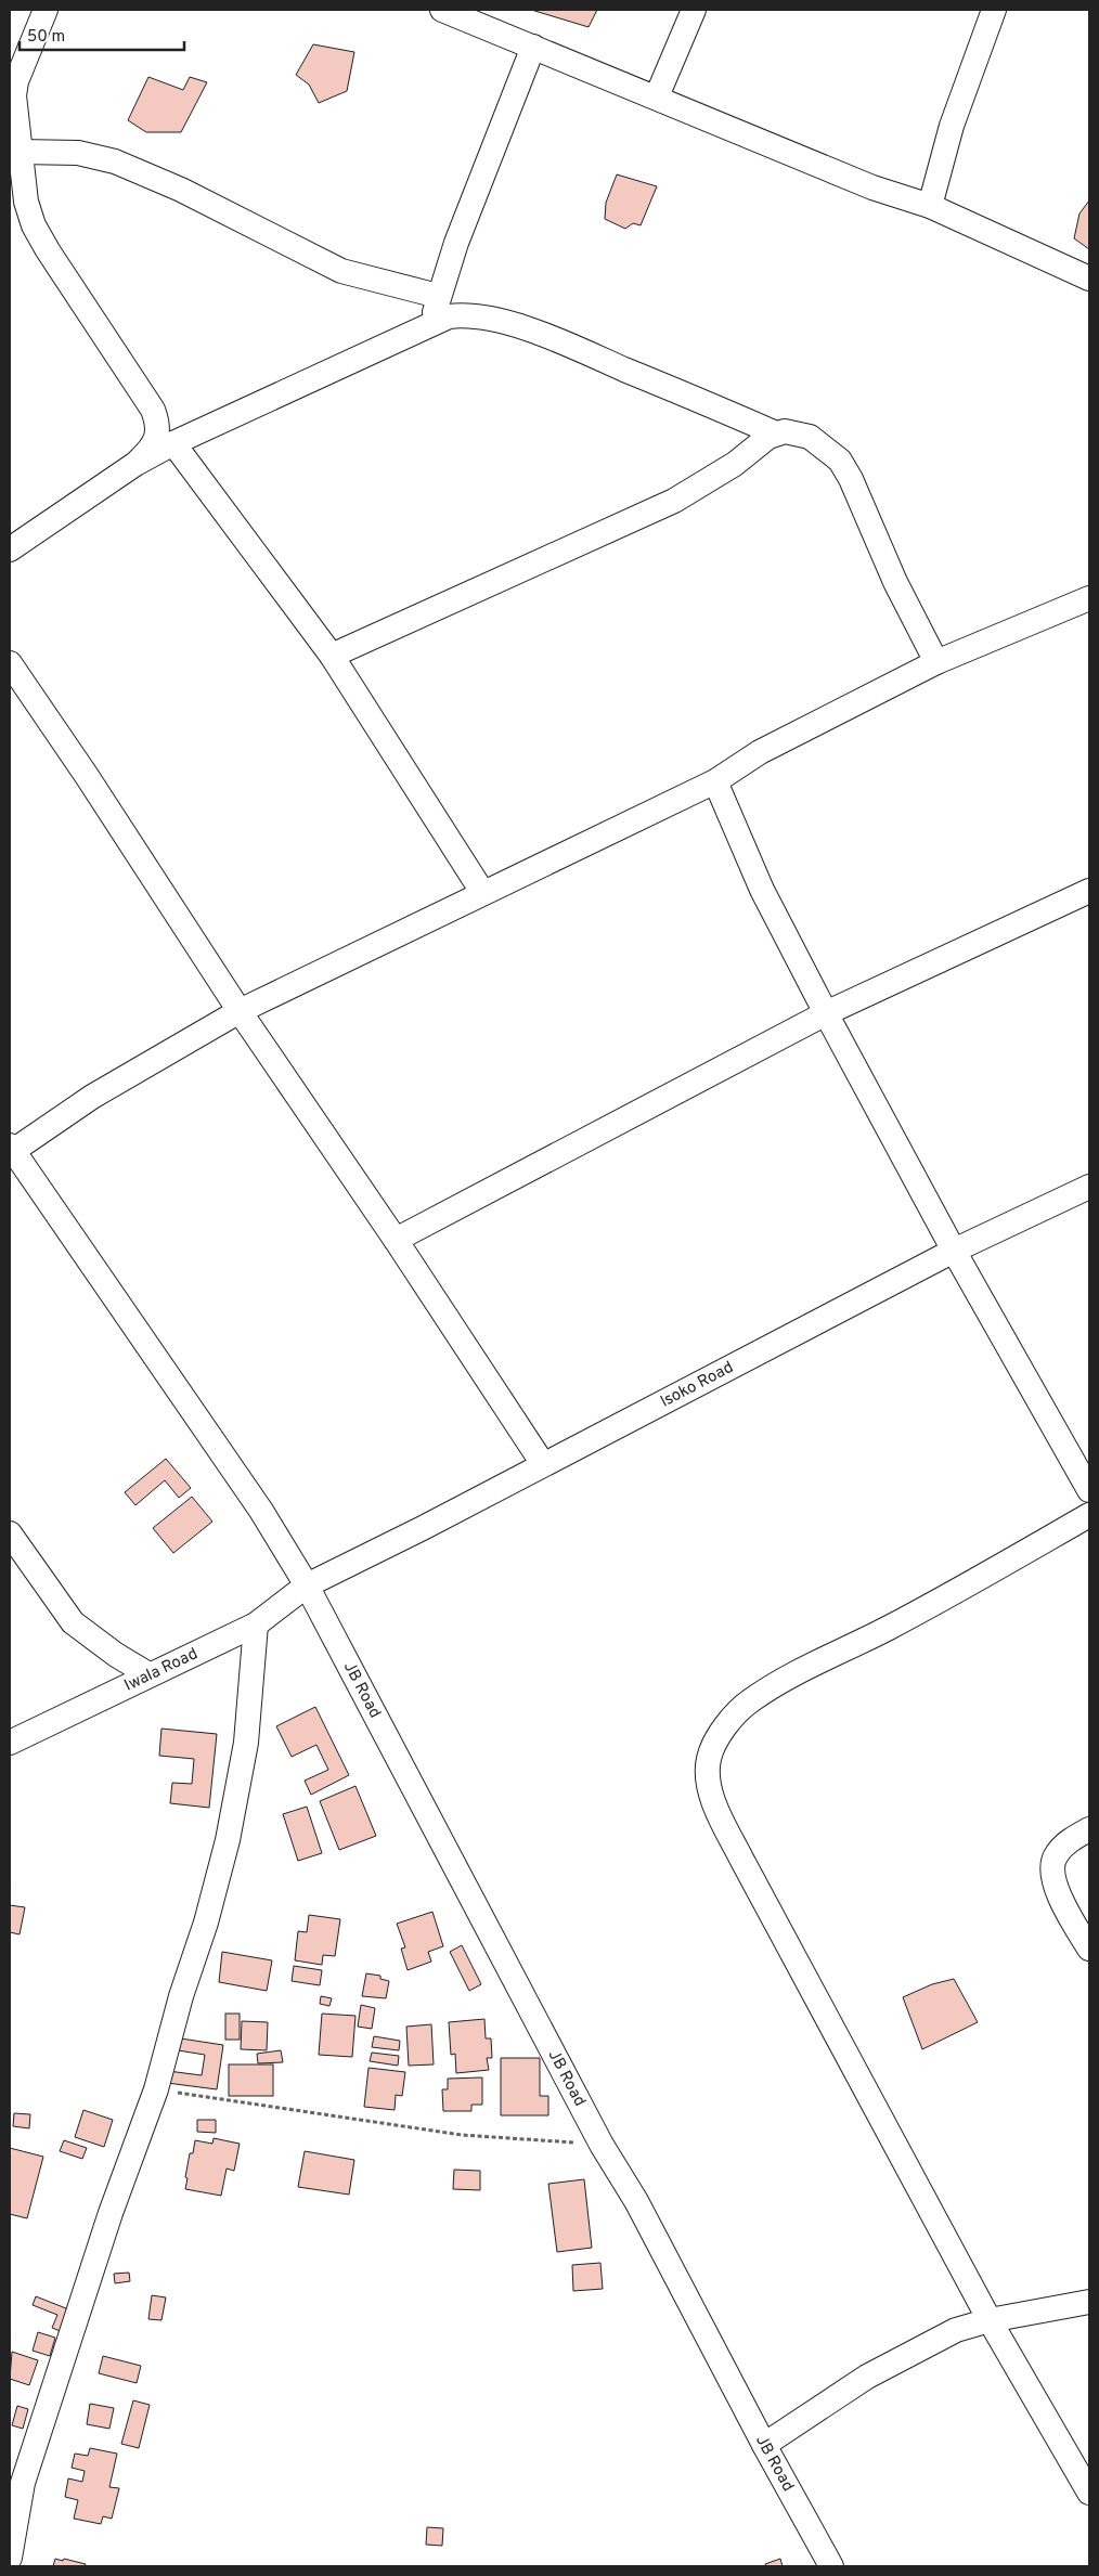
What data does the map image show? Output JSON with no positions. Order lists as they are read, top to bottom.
{
  "streets": {
    "street": ["Isoko Road", "Iwala Road", "JB Road"]
  },
  "crossings": [
    ["Isoko Road", "Iwala Road"],
    ["Isoko Road", "JB Road"],
    ["Iwala Road", "JB Road"]
  ],
  "scale_bar": "50 m"
}
